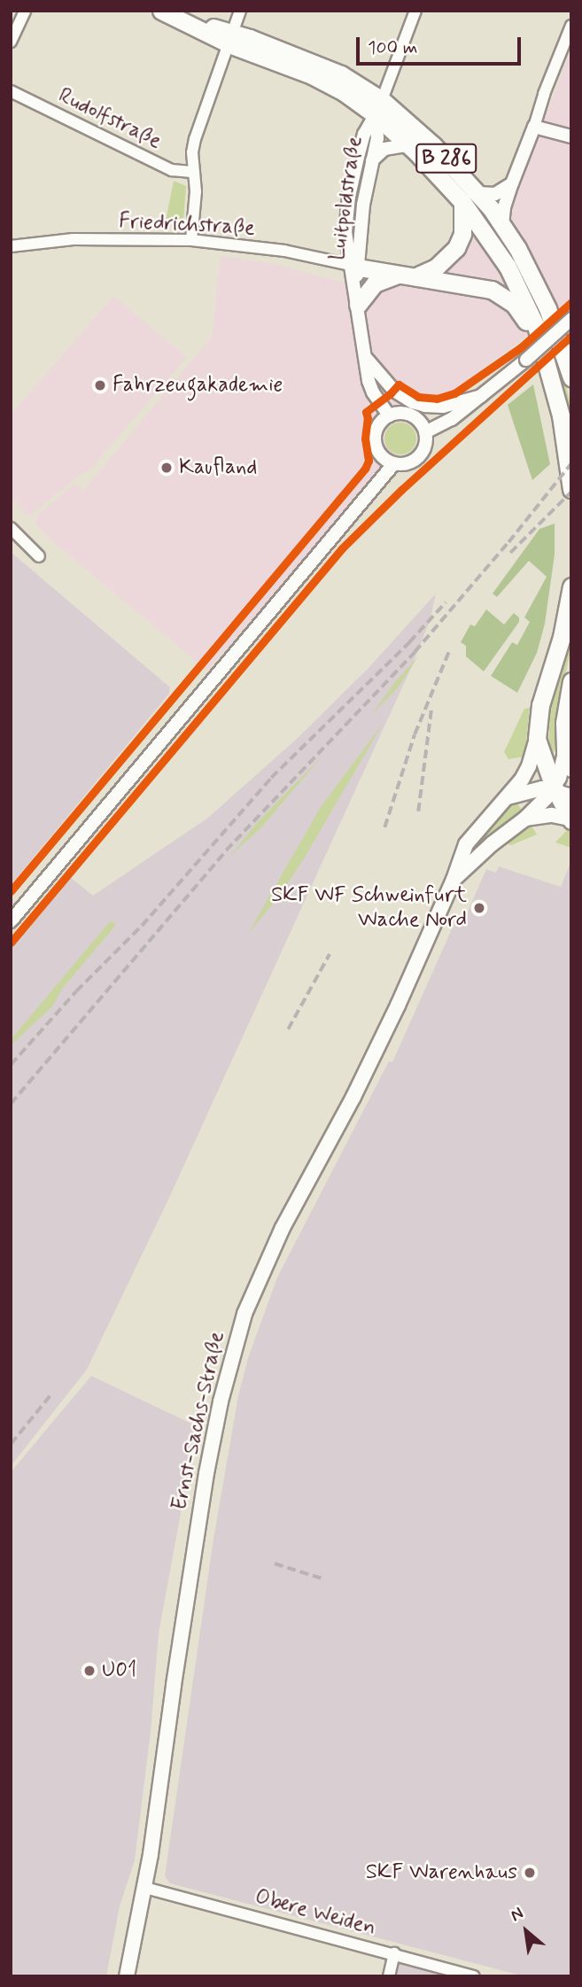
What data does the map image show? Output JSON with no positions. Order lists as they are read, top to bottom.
{
  "streets": {
    "main road": ["B 286", "Ernst-Sachs-Straße"],
    "street": [
      "Rudolfstraße",
      "Luitpoldstraße",
      "Friedrichstraße",
      "Obere Weiden"
    ]
  },
  "crossings": [
    ["B 286", "Luitpoldstraße"],
    ["B 286", "Friedrichstraße"],
    ["Luitpoldstraße", "Friedrichstraße"],
    ["Ernst-Sachs-Straße", "Obere Weiden"]
  ],
  "places": [
    "Fahrzeugakademie",
    "Kaufland",
    "SKF WF Schweinfurt Wache Nord",
    "U01",
    "SKF Warenhaus"
  ],
  "scale_bar": "100 m",
  "north": "top left"
}
